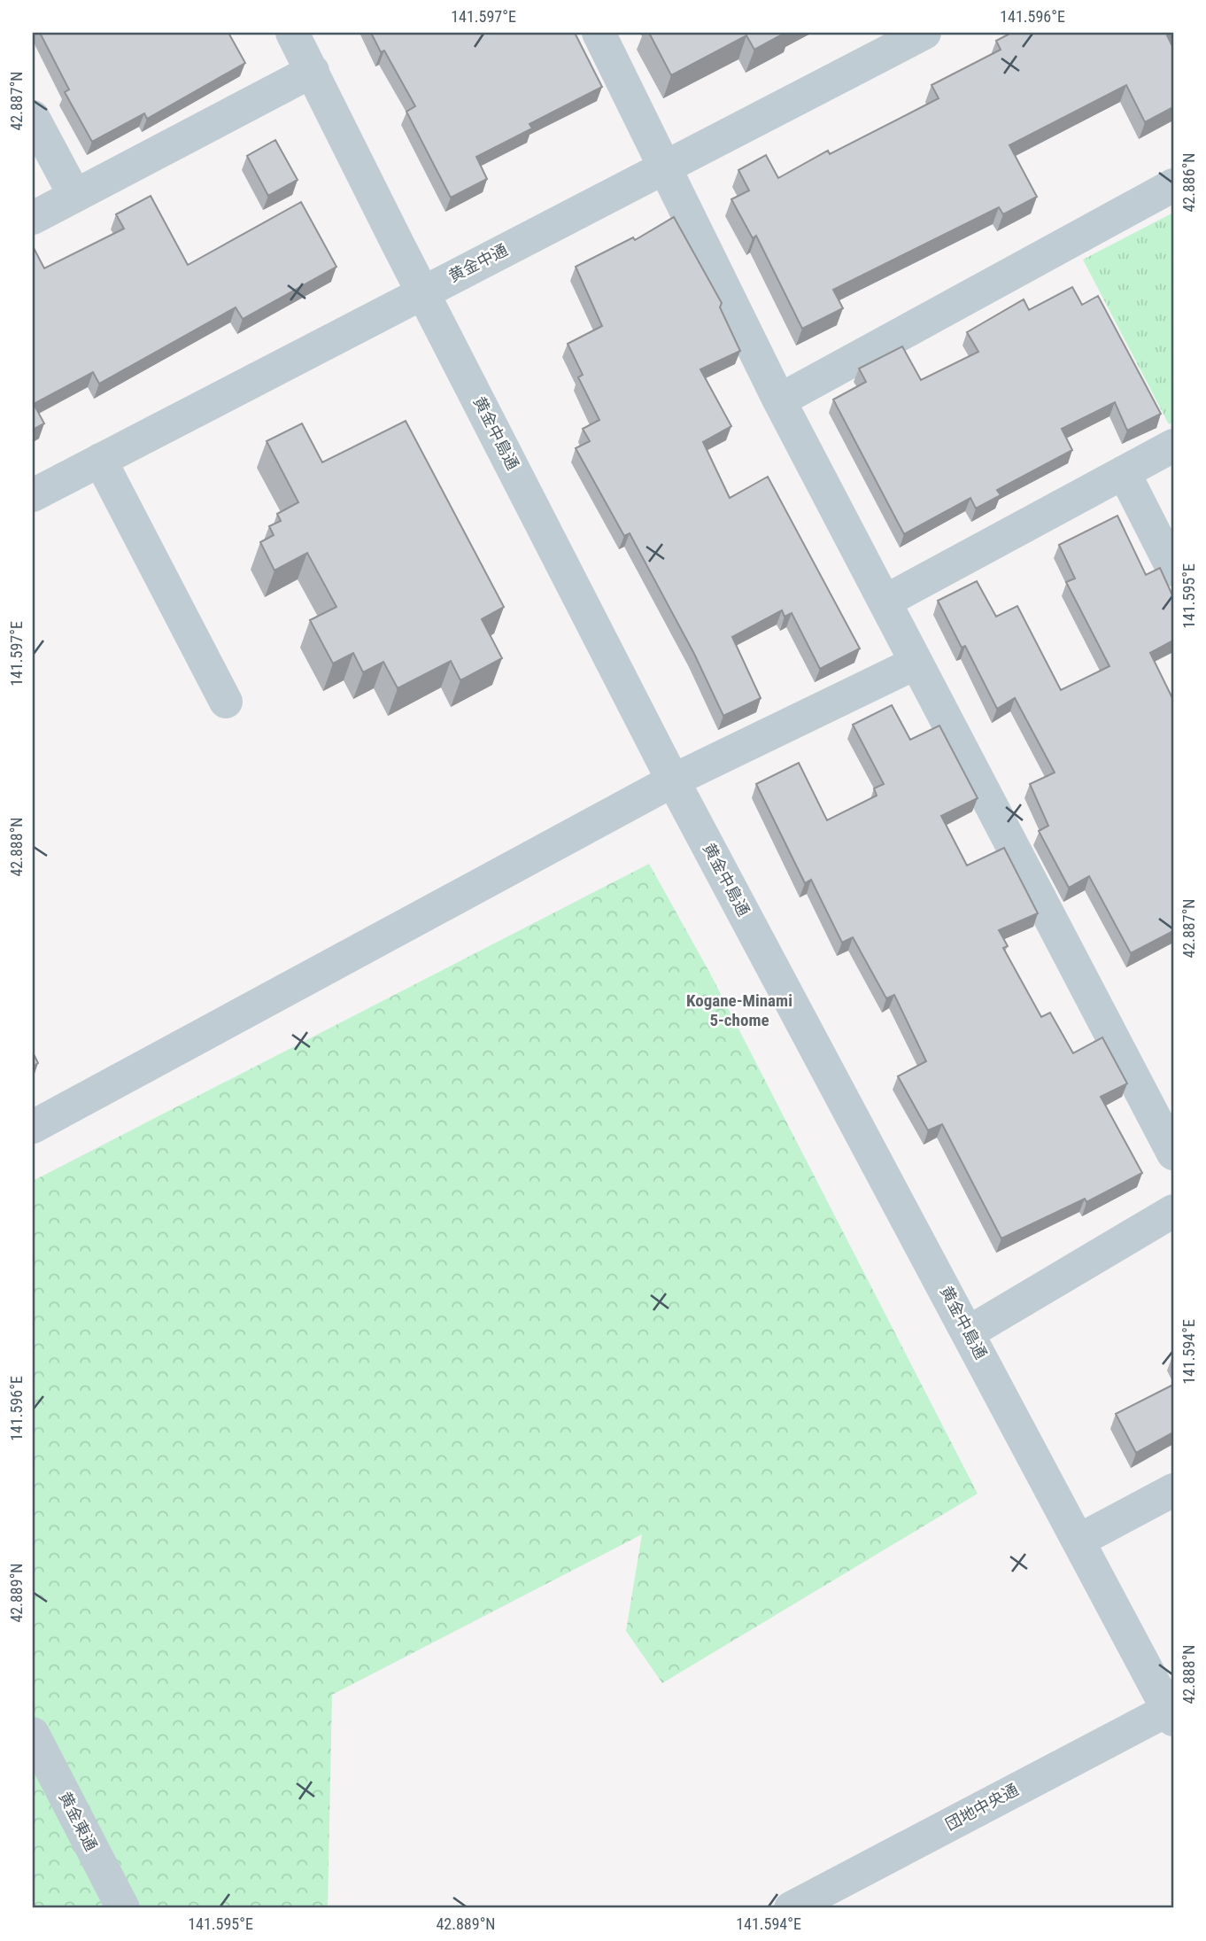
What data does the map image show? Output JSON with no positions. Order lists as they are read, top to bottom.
{
  "streets": {
    "street": [
      "黄金中通",
      "黄金中島通",
      "団地中央通",
      "黄金東通"
    ]
  },
  "crossings": [
    ["黄金中通", "黄金中島通"],
    ["黄金中島通", "団地中央通"]
  ],
  "districts": ["Kogane-Minami 5-chome"],
  "coordinates": [
    "141.597°E",
    "141.596°E",
    "42.887°N",
    "42.886°N",
    "141.595°E",
    "42.888°N",
    "141.594°E",
    "42.889°N"
  ]
}
